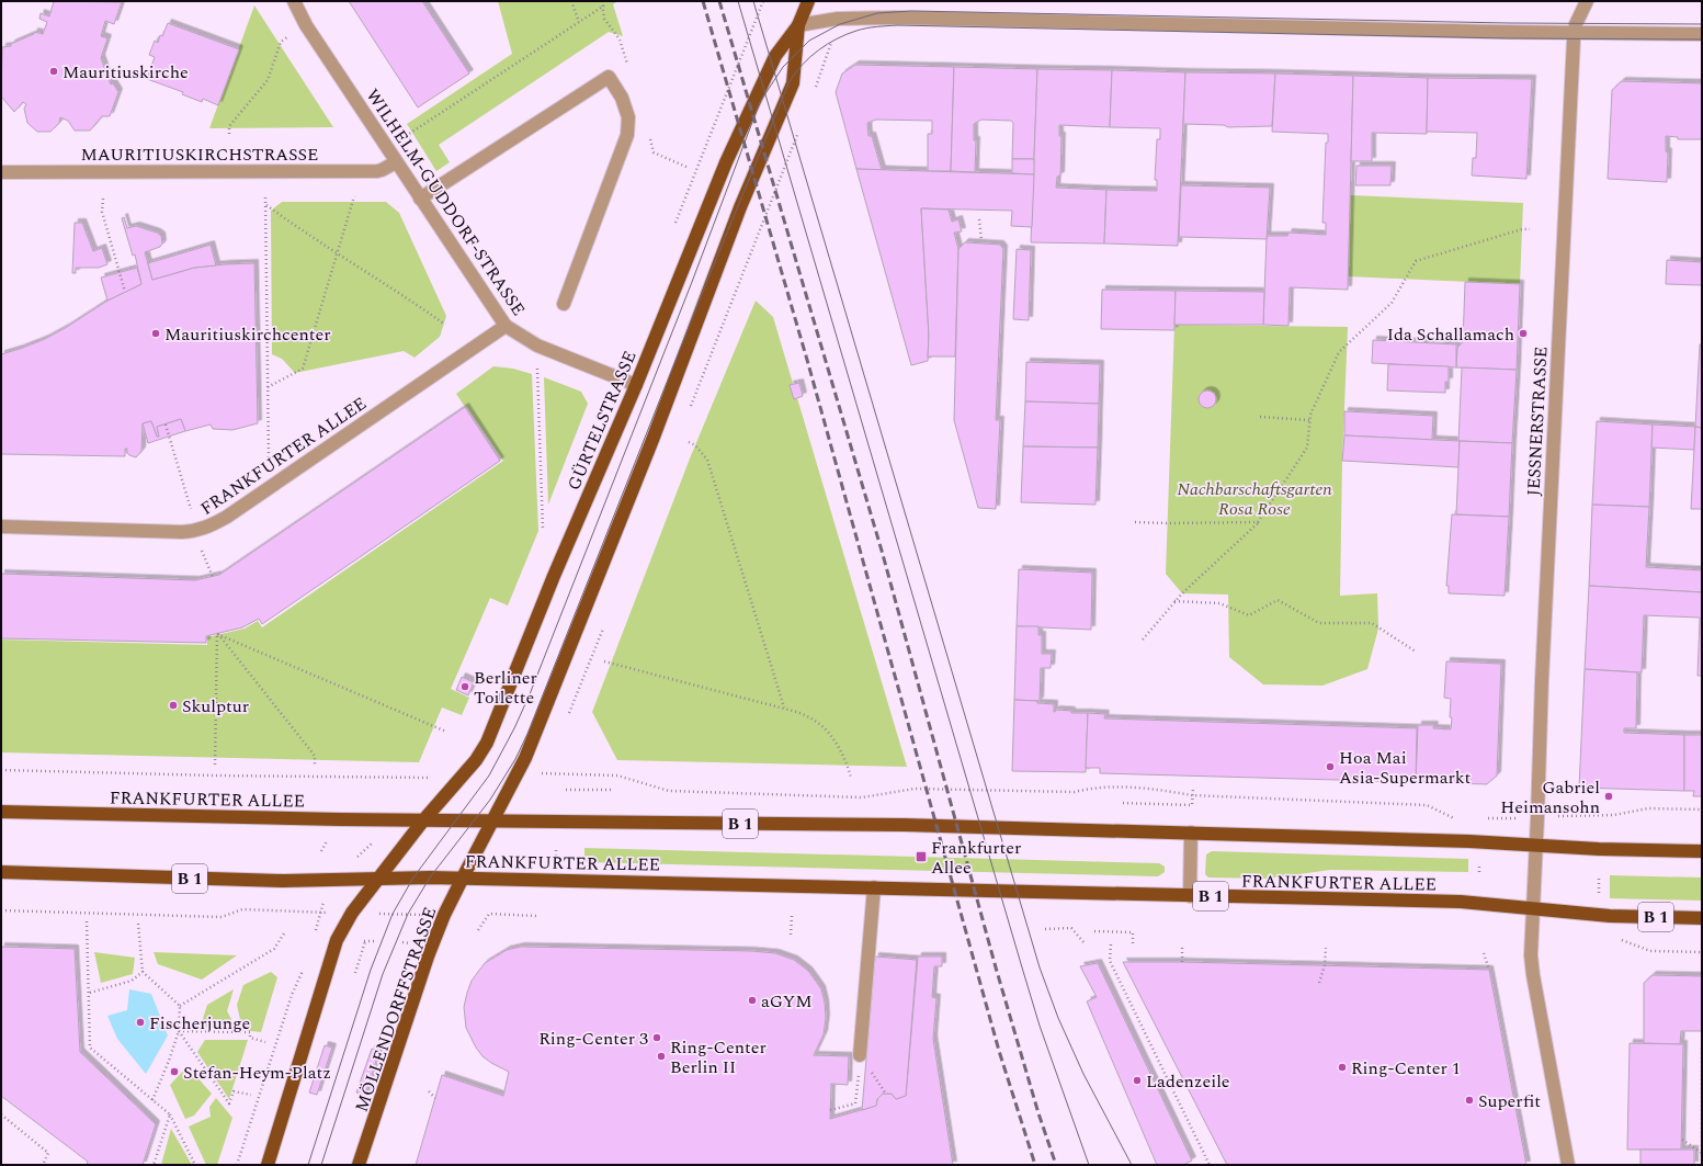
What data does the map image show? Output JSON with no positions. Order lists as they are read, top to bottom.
{
  "streets": {
    "main road": [
      "GÜRTELSTRASSE",
      "FRANKFURTER ALLEE",
      "B 1",
      "MÖLLENDORFFSTRASSE"
    ],
    "street": ["MAURITIUSKIRCHSTRASSE", "WILHELM-GUDDORF-STRASSE", "JESSNERSTRASSE"]
  },
  "crossings": [
    ["MAURITIUSKIRCHSTRASSE", "WILHELM-GUDDORF-STRASSE"],
    ["WILHELM-GUDDORF-STRASSE", "GÜRTELSTRASSE"],
    ["WILHELM-GUDDORF-STRASSE", "FRANKFURTER ALLEE"],
    ["GÜRTELSTRASSE", "FRANKFURTER ALLEE"],
    ["GÜRTELSTRASSE", "MÖLLENDORFFSTRASSE"],
    ["JESSNERSTRASSE", "FRANKFURTER ALLEE"],
    ["FRANKFURTER ALLEE", "MÖLLENDORFFSTRASSE"]
  ],
  "parks": ["Nachbarschaftsgarten Rosa Rose"],
  "places": {
    "other": [
      "Mauritiuskirche",
      "Mauritiuskirchcenter",
      "Ida Schallamach",
      "Berliner Toilette",
      "Skulptur",
      "Hoa Mai Asia-Supermarkt",
      "Gabriel Heimansohn",
      "aGYM",
      "Fischerjunge",
      "Ring-Center 3",
      "Ring-Center Berlin II",
      "Ring-Center 1",
      "Stefan-Heym-Platz",
      "Ladenzeile",
      "Superfit"
    ],
    "transit": ["Frankfurter Allee"]
  }
}
